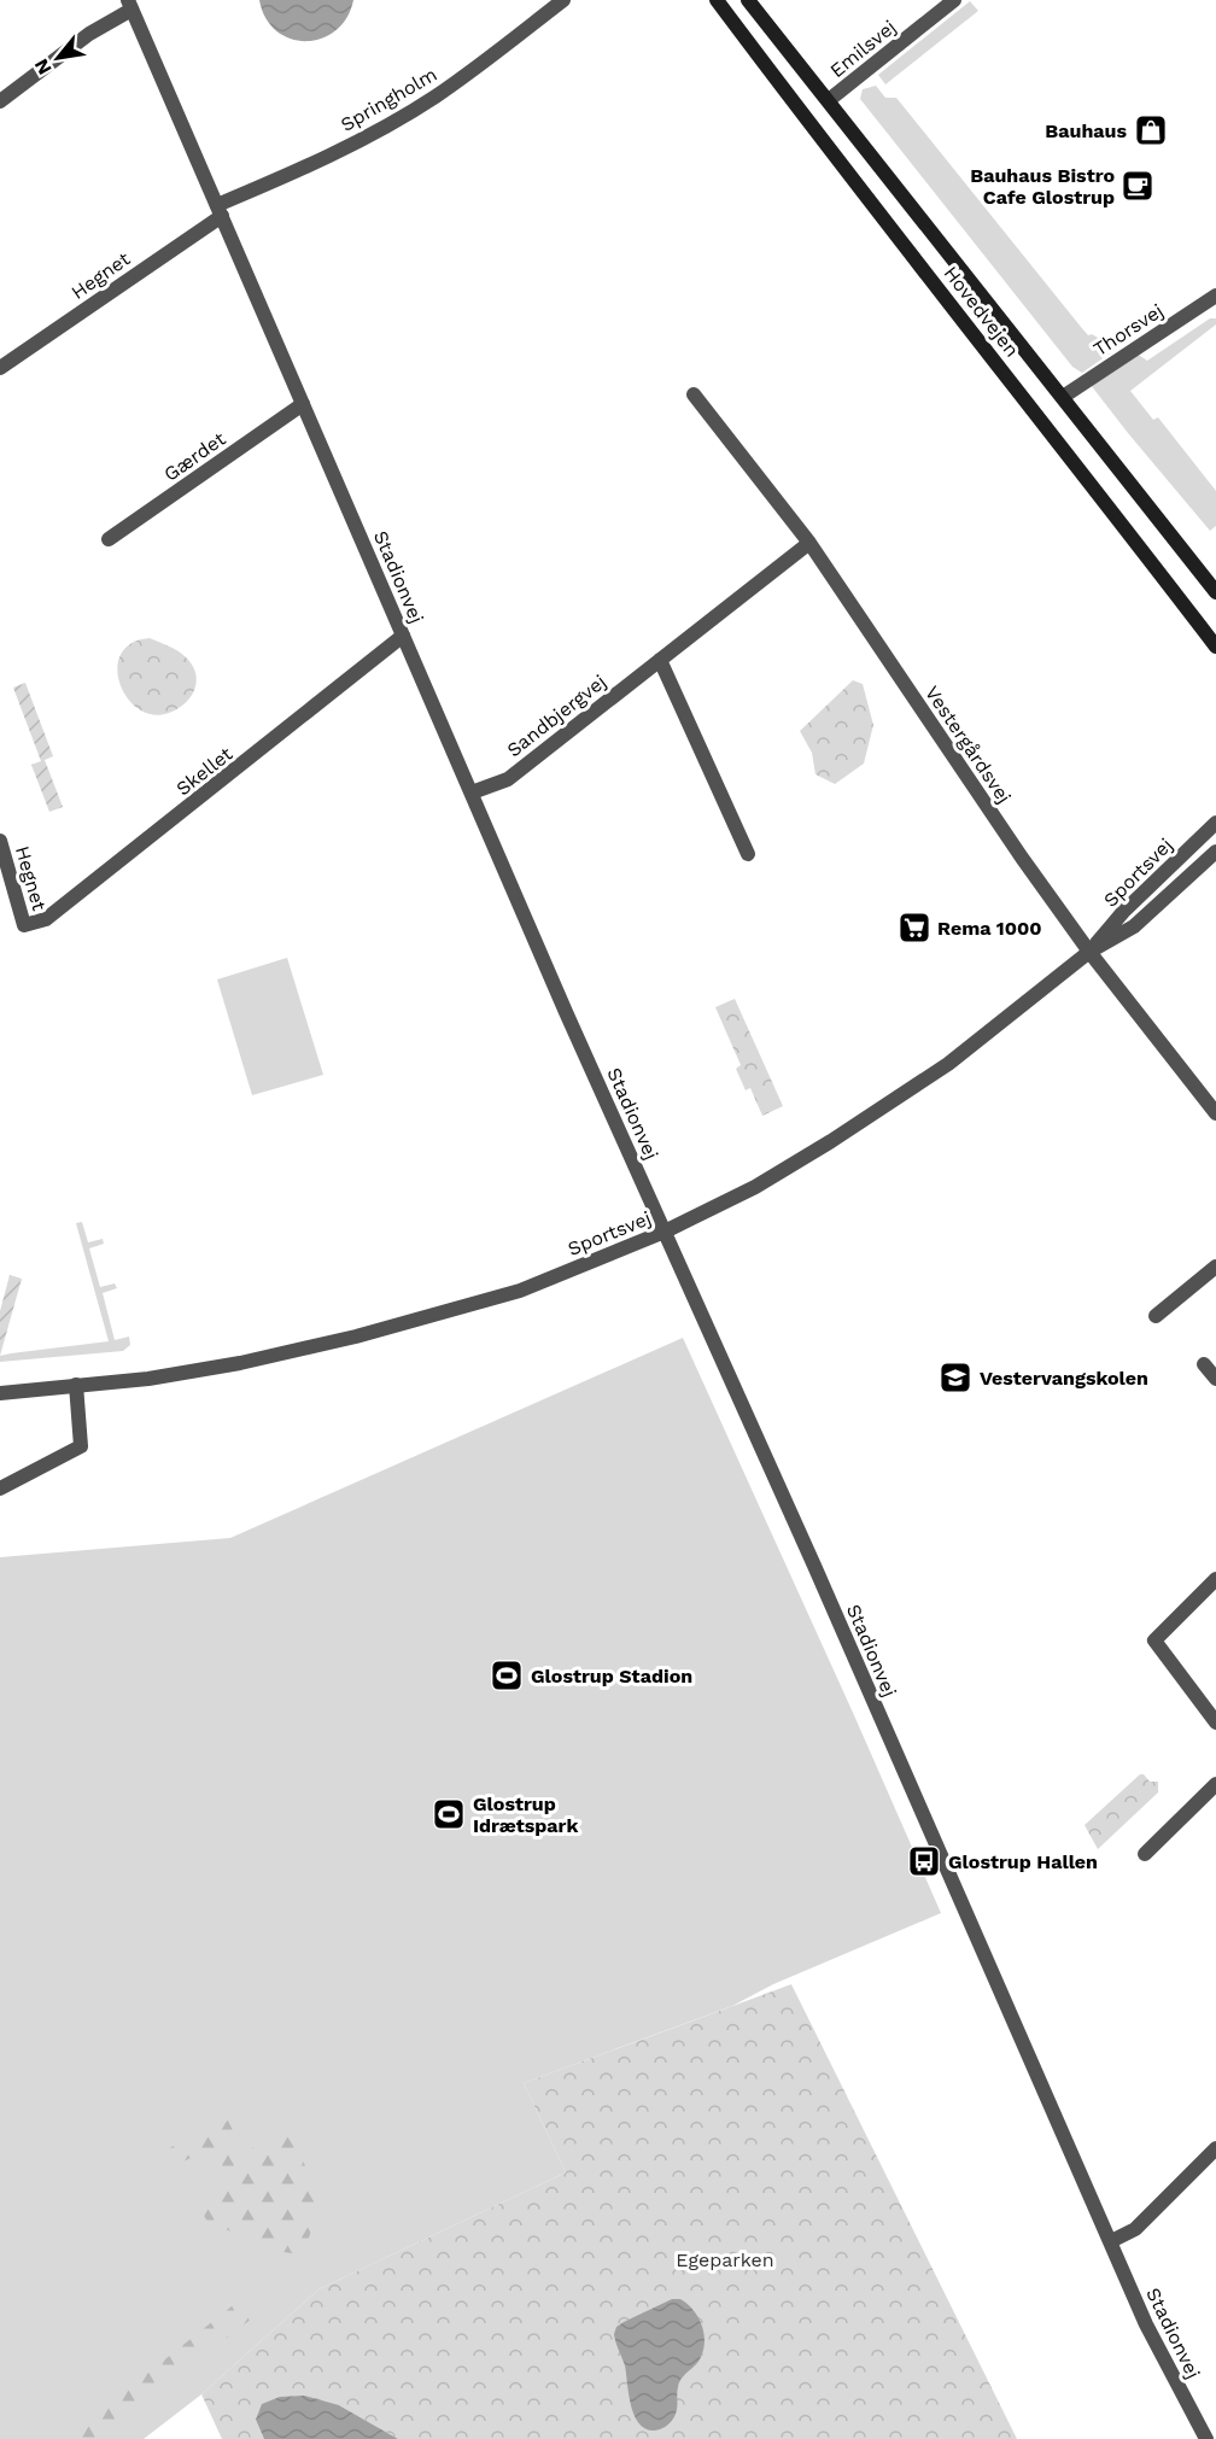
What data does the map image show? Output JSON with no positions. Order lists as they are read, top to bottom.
{
  "streets": {
    "main road": ["Hovedvejen"],
    "street": [
      "Emilsvej",
      "Springholm",
      "Hegnet",
      "Thorsvej",
      "Gærdet",
      "Stadionvej",
      "Sandbjergvej",
      "Vestergårdsvej",
      "Skellet",
      "Sportsvej"
    ]
  },
  "crossings": [
    ["Emilsvej", "Hovedvejen"],
    ["Springholm", "Hegnet"],
    ["Springholm", "Stadionvej"],
    ["Hegnet", "Stadionvej"],
    ["Hegnet", "Skellet"],
    ["Hovedvejen", "Thorsvej"],
    ["Gærdet", "Stadionvej"],
    ["Stadionvej", "Sandbjergvej"],
    ["Stadionvej", "Skellet"],
    ["Stadionvej", "Sportsvej"],
    ["Sandbjergvej", "Vestergårdsvej"],
    ["Vestergårdsvej", "Sportsvej"]
  ],
  "parks": ["Egeparken"],
  "places": {
    "shop": ["Bauhaus"],
    "cafe": ["Bauhaus Bistro Cafe Glostrup"],
    "supermarket": ["Rema 1000"],
    "school or university": ["Vestervangskolen"],
    "sports": ["Glostrup Stadion", "Glostrup Idrætspark"],
    "bus stop": ["Glostrup Hallen"]
  },
  "north": "bottom left"
}
